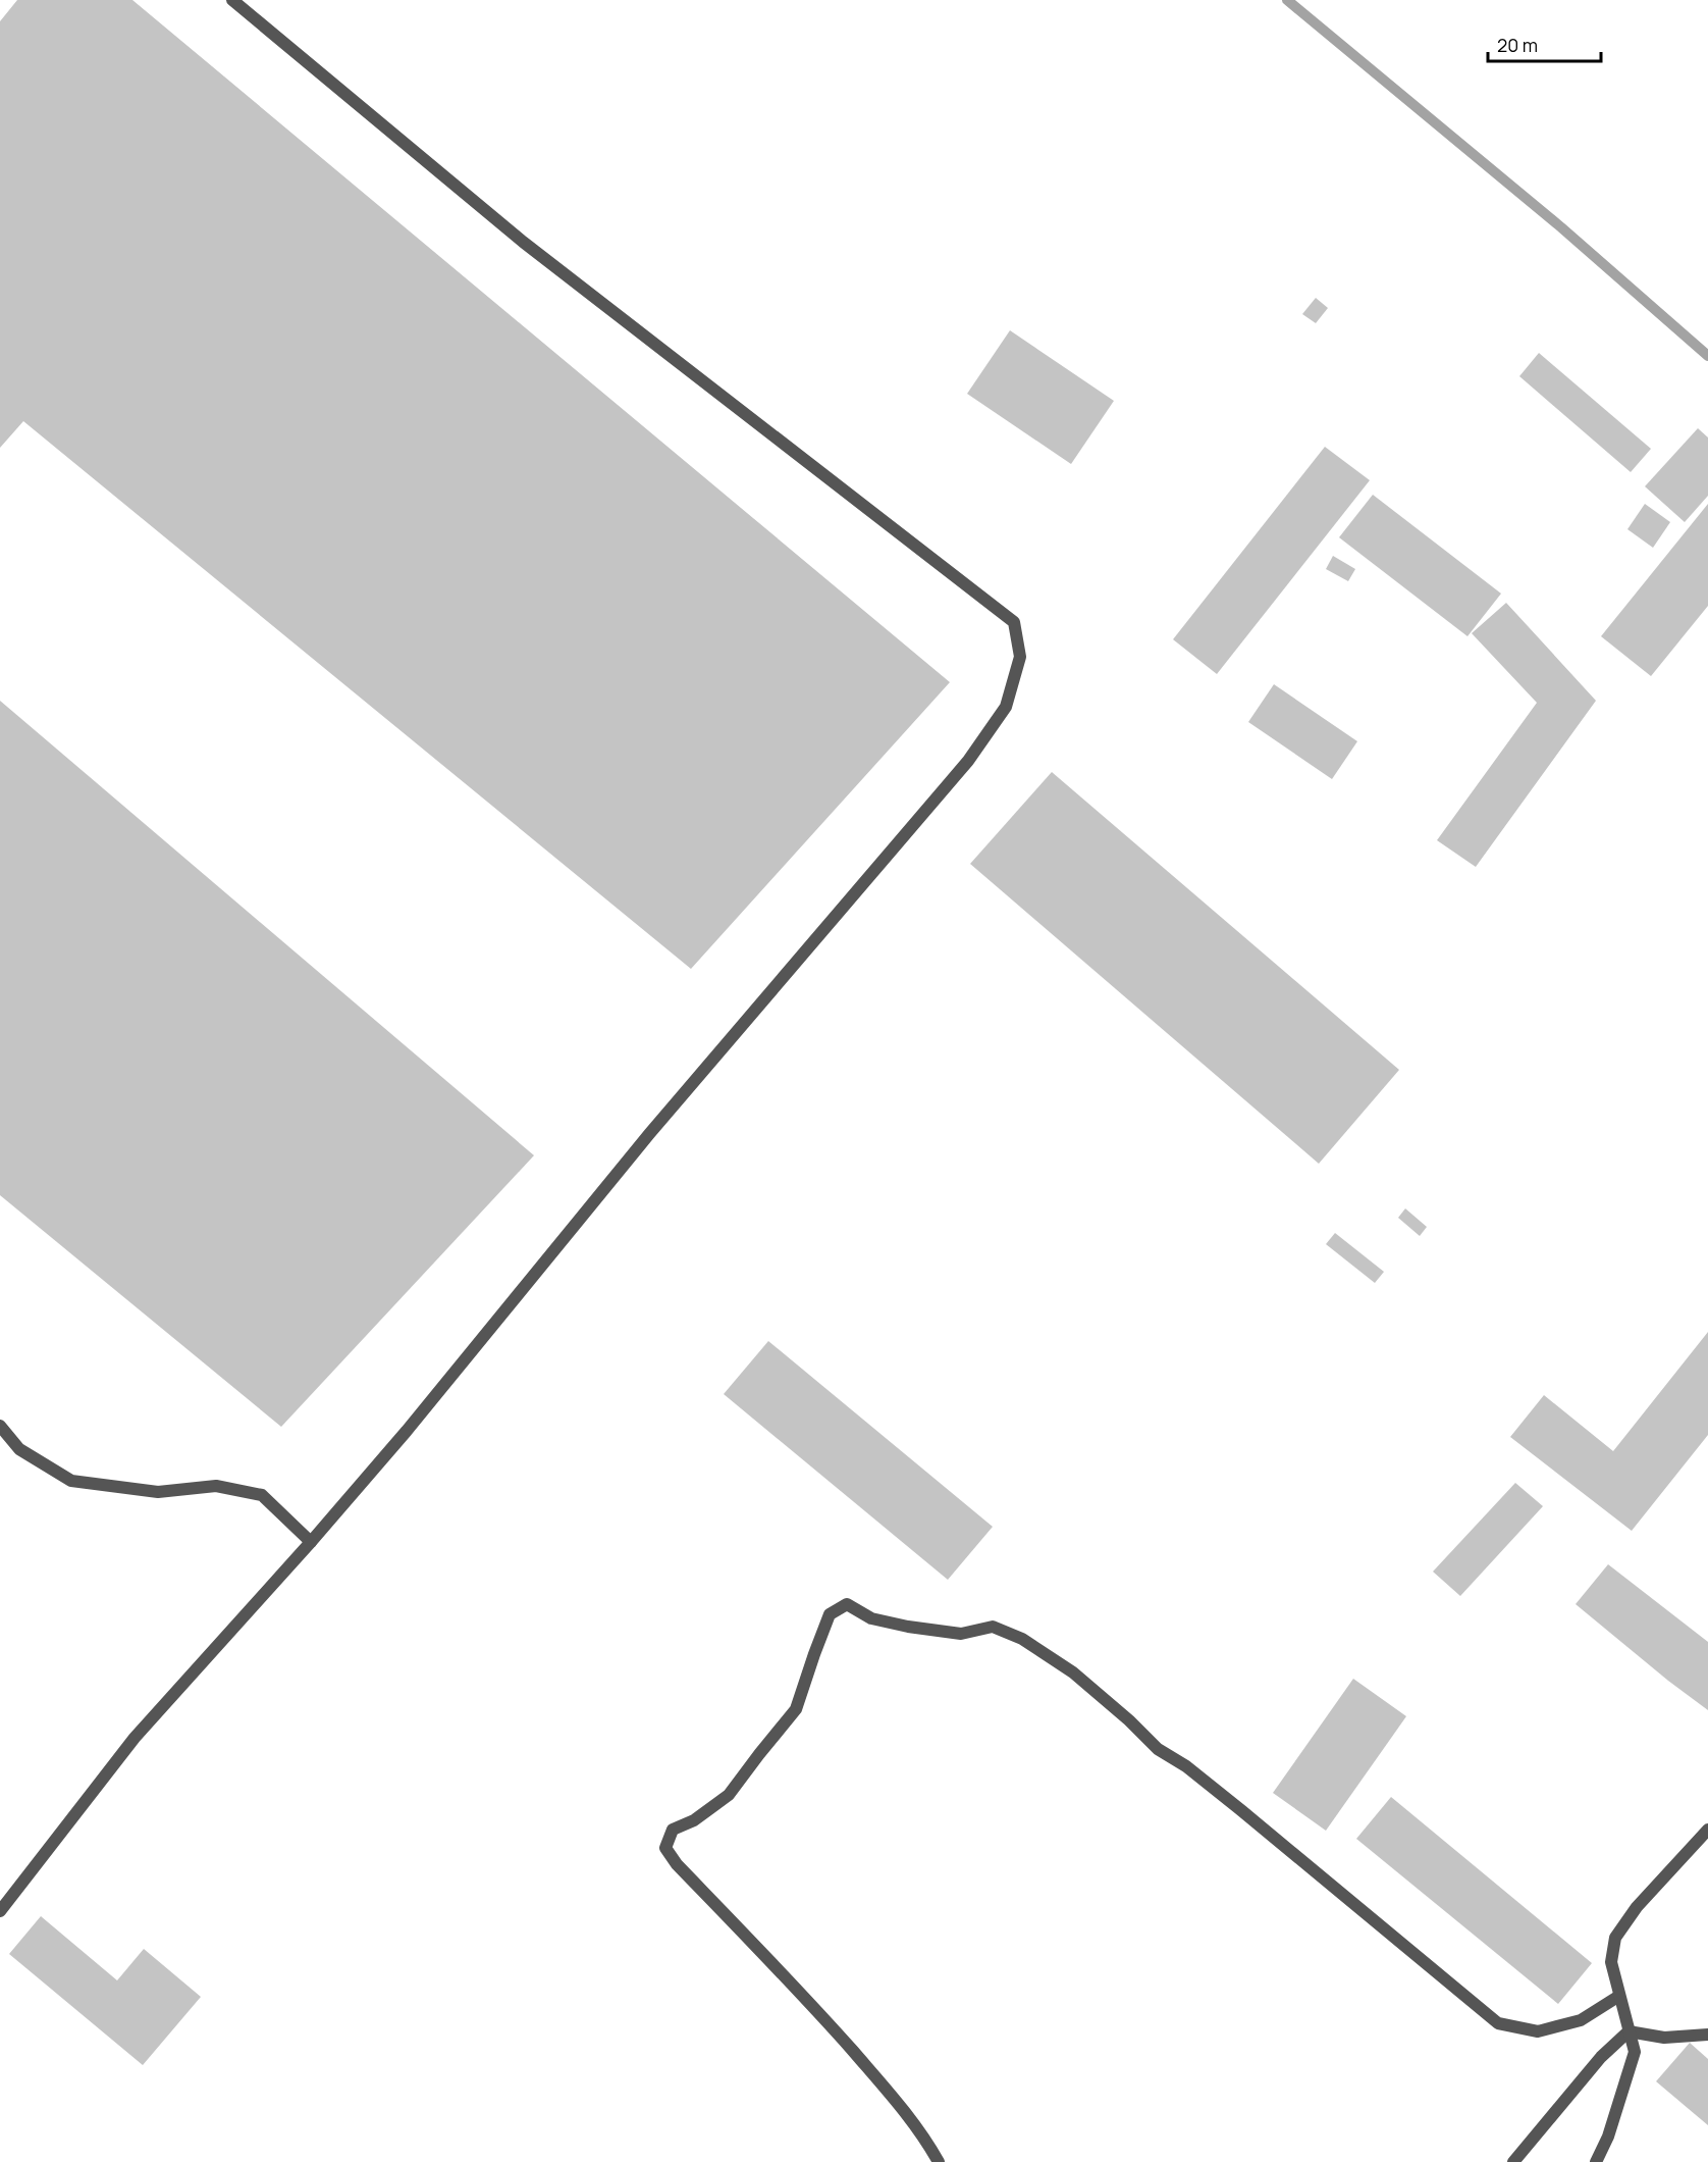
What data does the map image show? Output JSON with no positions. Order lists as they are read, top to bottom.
{
  "scale_bar": "20 m"
}
